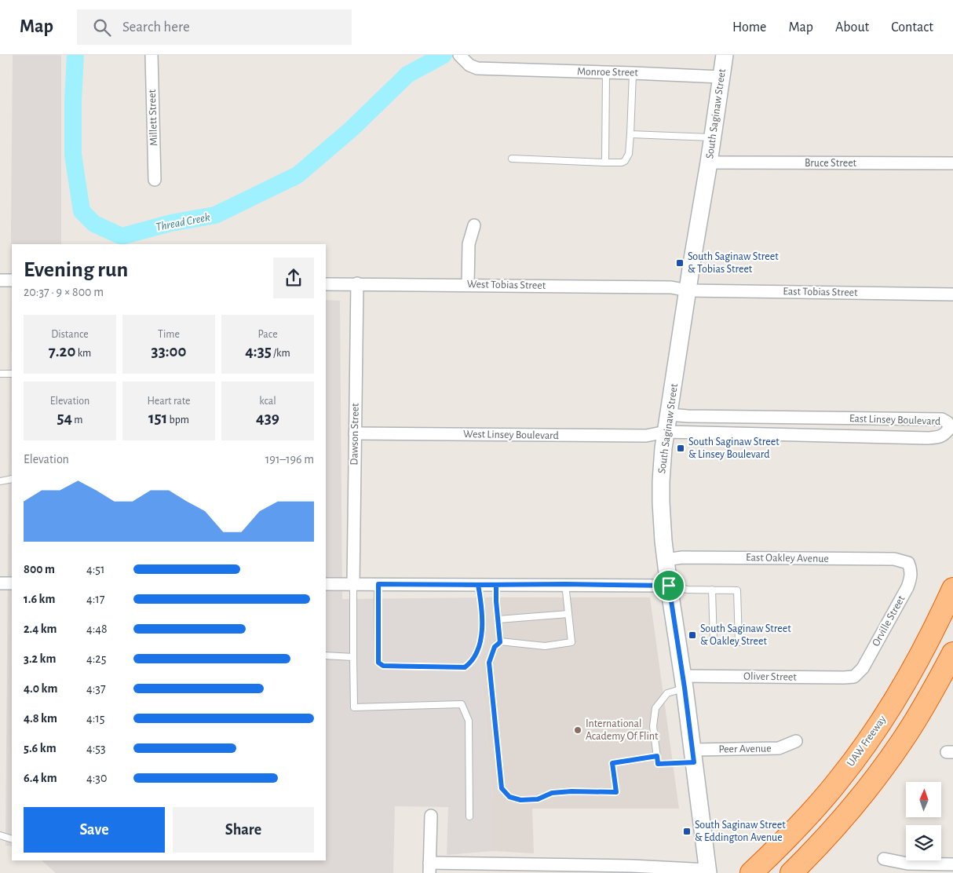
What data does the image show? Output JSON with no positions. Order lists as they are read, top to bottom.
{
  "streets": {
    "highway": ["UAW Freeway"],
    "main road": ["South Saginaw Street"],
    "street": [
      "Monroe Street",
      "Millett Street",
      "Bruce Street",
      "West Tobias Street",
      "East Tobias Street",
      "East Linsey Boulevard",
      "Dawson Street",
      "West Linsey Boulevard",
      "East Oakley Avenue",
      "Orville Street",
      "Oliver Street",
      "Peer Avenue"
    ]
  },
  "crossings": [
    ["Monroe Street", "South Saginaw Street"],
    ["South Saginaw Street", "Bruce Street"],
    ["South Saginaw Street", "West Tobias Street"],
    ["South Saginaw Street", "East Tobias Street"],
    ["South Saginaw Street", "East Linsey Boulevard"],
    ["South Saginaw Street", "West Linsey Boulevard"],
    ["South Saginaw Street", "East Oakley Avenue"],
    ["South Saginaw Street", "Oliver Street"],
    ["South Saginaw Street", "Peer Avenue"],
    ["West Tobias Street", "East Tobias Street"],
    ["West Tobias Street", "Dawson Street"],
    ["East Linsey Boulevard", "West Linsey Boulevard"],
    ["Dawson Street", "West Linsey Boulevard"],
    ["East Oakley Avenue", "Orville Street"],
    ["Orville Street", "Oliver Street"]
  ],
  "water": ["Thread Creek"],
  "places": {
    "transit": [
      "South Saginaw Street & Tobias Street",
      "South Saginaw Street & Linsey Boulevard",
      "South Saginaw Street & Oakley Street",
      "South Saginaw Street & Eddington Avenue"
    ],
    "other": ["International Academy Of Flint"]
  },
  "north": "top",
  "page": {
    "header": "Map",
    "search": "Search here",
    "nav": [
      "Home",
      "Map",
      "About",
      "Contact"
    ],
    "heading": ["Evening run", "20:37 · 9 × 800 m"],
    "stats": [
      ["Distance", "7.20 km"],
      ["Time", "33:00"],
      ["Pace", "4:35 /km"],
      ["Elevation", "54 m"],
      ["Heart rate", "151 bpm"],
      ["kcal", "439"]
    ],
    "chart": ["Elevation", "191–196 m"],
    "list": [
      {
        "name": "800 m",
        "note": "4:51"
      },
      {
        "name": "1.6 km",
        "note": "4:17"
      },
      {
        "name": "2.4 km",
        "note": "4:48"
      },
      {
        "name": "3.2 km",
        "note": "4:25"
      },
      {
        "name": "4.0 km",
        "note": "4:37"
      },
      {
        "name": "4.8 km",
        "note": "4:15"
      },
      {
        "name": "5.6 km",
        "note": "4:53"
      },
      {
        "name": "6.4 km",
        "note": "4:30"
      }
    ],
    "buttons": ["Save", "Share"]
  }
}
